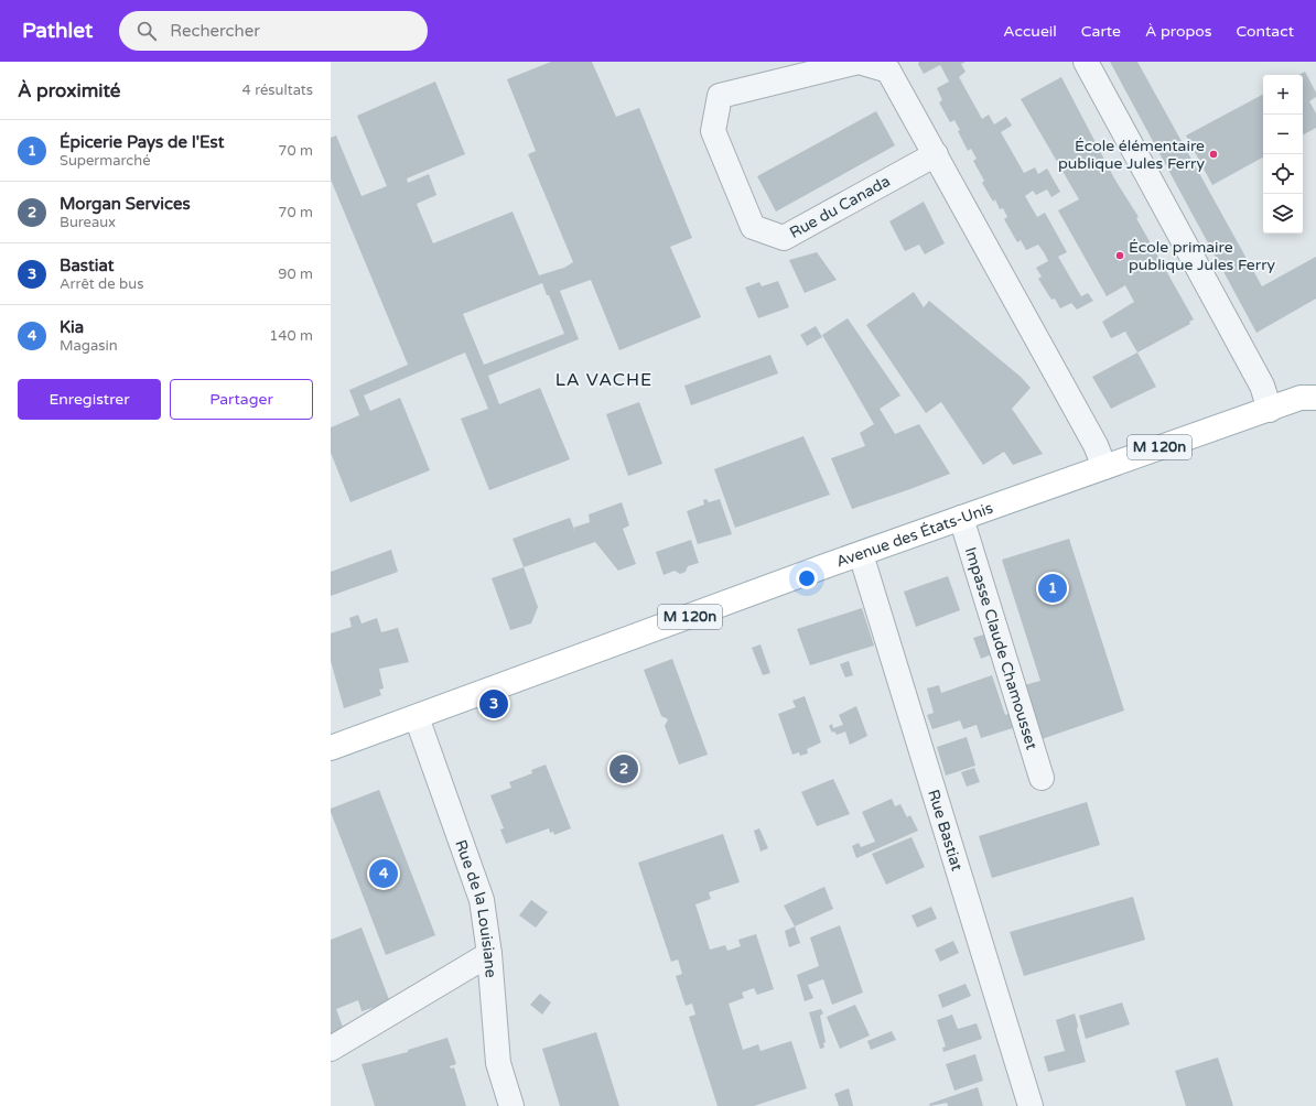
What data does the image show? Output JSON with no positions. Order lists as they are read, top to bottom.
{
  "streets": {
    "main road": ["M 120n", "Avenue des États-Unis"],
    "street": [
      "Rue du Canada",
      "Impasse Claude Chamousset",
      "Rue Bastiat",
      "Rue de la Louisiane"
    ]
  },
  "crossings": [
    ["Rue du Canada", "Avenue des États-Unis"],
    ["Avenue des États-Unis", "Impasse Claude Chamousset"],
    ["Avenue des États-Unis", "Rue Bastiat"],
    ["Avenue des États-Unis", "Rue de la Louisiane"]
  ],
  "districts": ["LA VACHE"],
  "places": ["École élémentaire publique Jules Ferry", "École primaire publique Jules Ferry"],
  "page": {
    "header": "Pathlet",
    "search": "Rechercher",
    "nav": [
      "Accueil",
      "Carte",
      "À propos",
      "Contact"
    ],
    "heading": ["À proximité", "4 résultats"],
    "map_buttons": ["+", "−"],
    "list": [
      {
        "mark": "1",
        "name": "Épicerie Pays de l'Est",
        "note": "Supermarché",
        "value": "70 m"
      },
      {
        "mark": "2",
        "name": "Morgan Services",
        "note": "Bureaux",
        "value": "70 m"
      },
      {
        "mark": "3",
        "name": "Bastiat",
        "note": "Arrêt de bus",
        "value": "90 m"
      },
      {
        "mark": "4",
        "name": "Kia",
        "note": "Magasin",
        "value": "140 m"
      }
    ],
    "buttons": ["Enregistrer", "Partager"],
    "pins": [
      "1",
      "3",
      "2",
      "4"
    ]
  }
}
